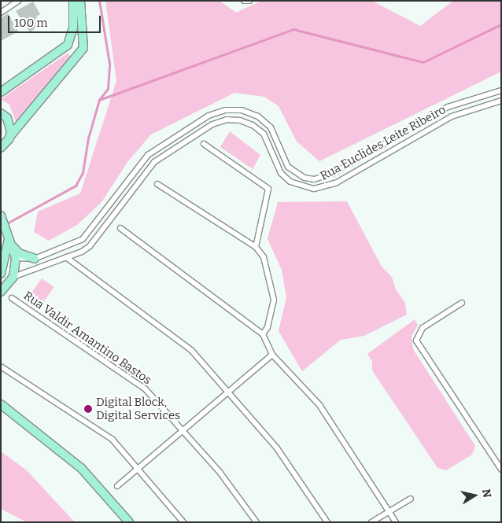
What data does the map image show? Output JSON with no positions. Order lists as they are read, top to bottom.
{
  "streets": {
    "street": ["Rua Euclides Leite Ribeiro", "Rua Valdir Amantino Bastos"]
  },
  "places": ["Digital Block, Digital Services"],
  "scale_bar": "100 m",
  "north": "right"
}
